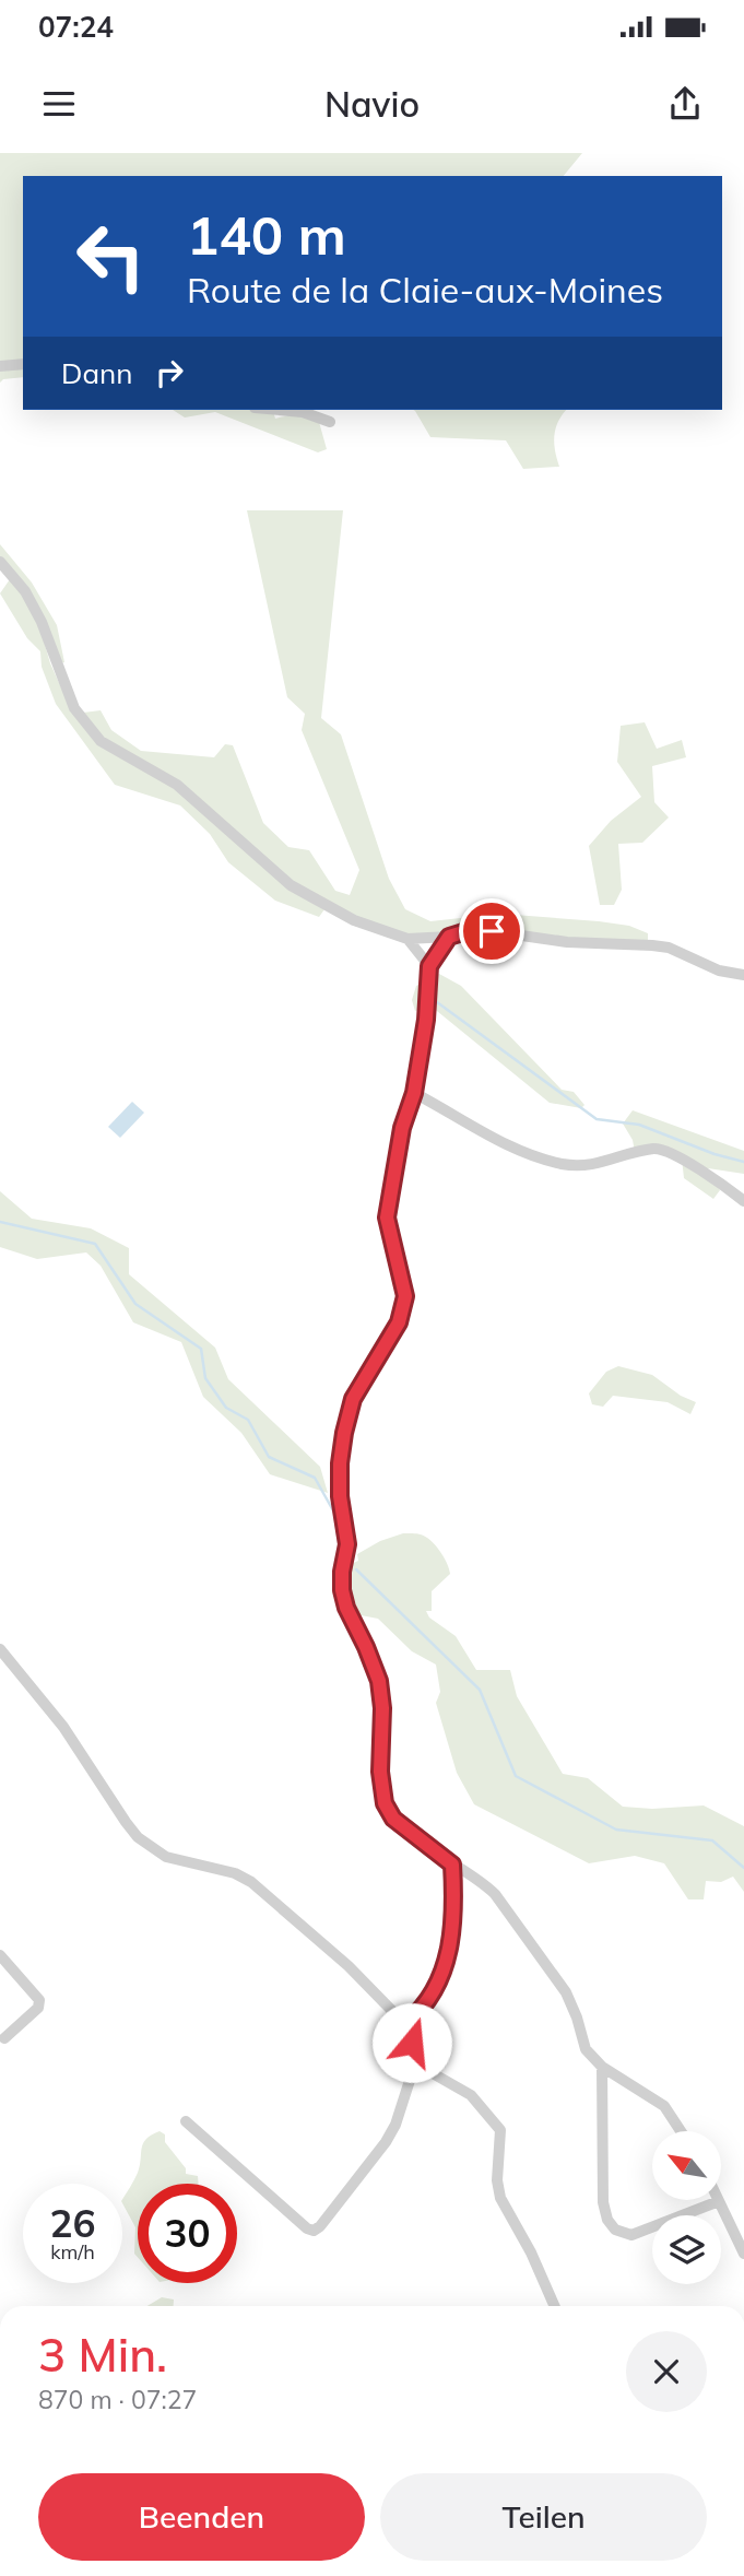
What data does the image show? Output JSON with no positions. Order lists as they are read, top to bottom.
{
  "north": "top left",
  "page": {
    "status": "07:24",
    "header": "Navio",
    "turn": ["140 m", "Route de la Claie-aux-Moines"],
    "then": "Dann",
    "speed": "26 km/h",
    "limit": "30",
    "heading": ["3 Min.", "870 m · 07:27"],
    "buttons": ["Beenden", "Teilen"]
  }
}
